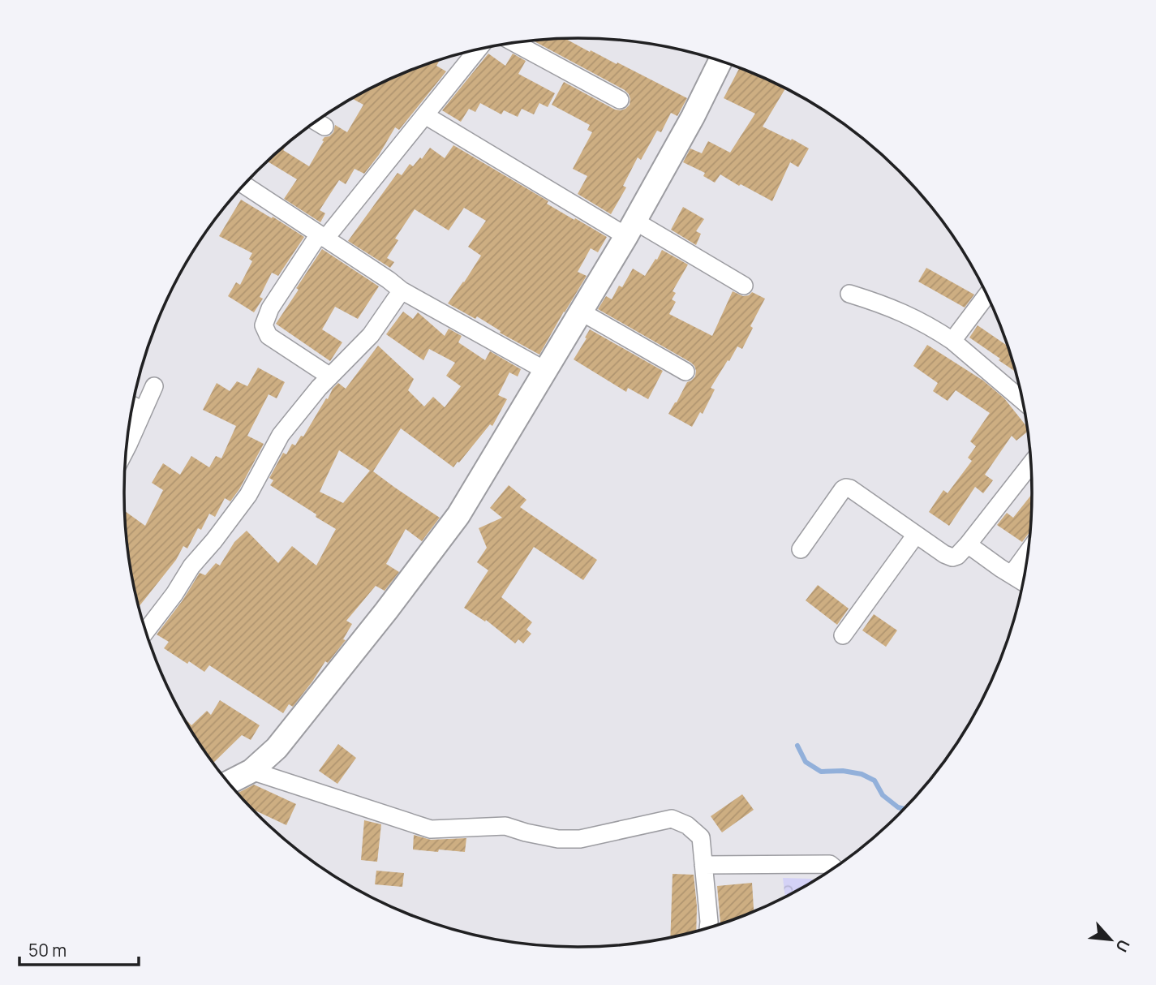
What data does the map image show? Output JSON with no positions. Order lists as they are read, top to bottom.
{
  "scale_bar": "50 m",
  "north": "bottom right"
}
